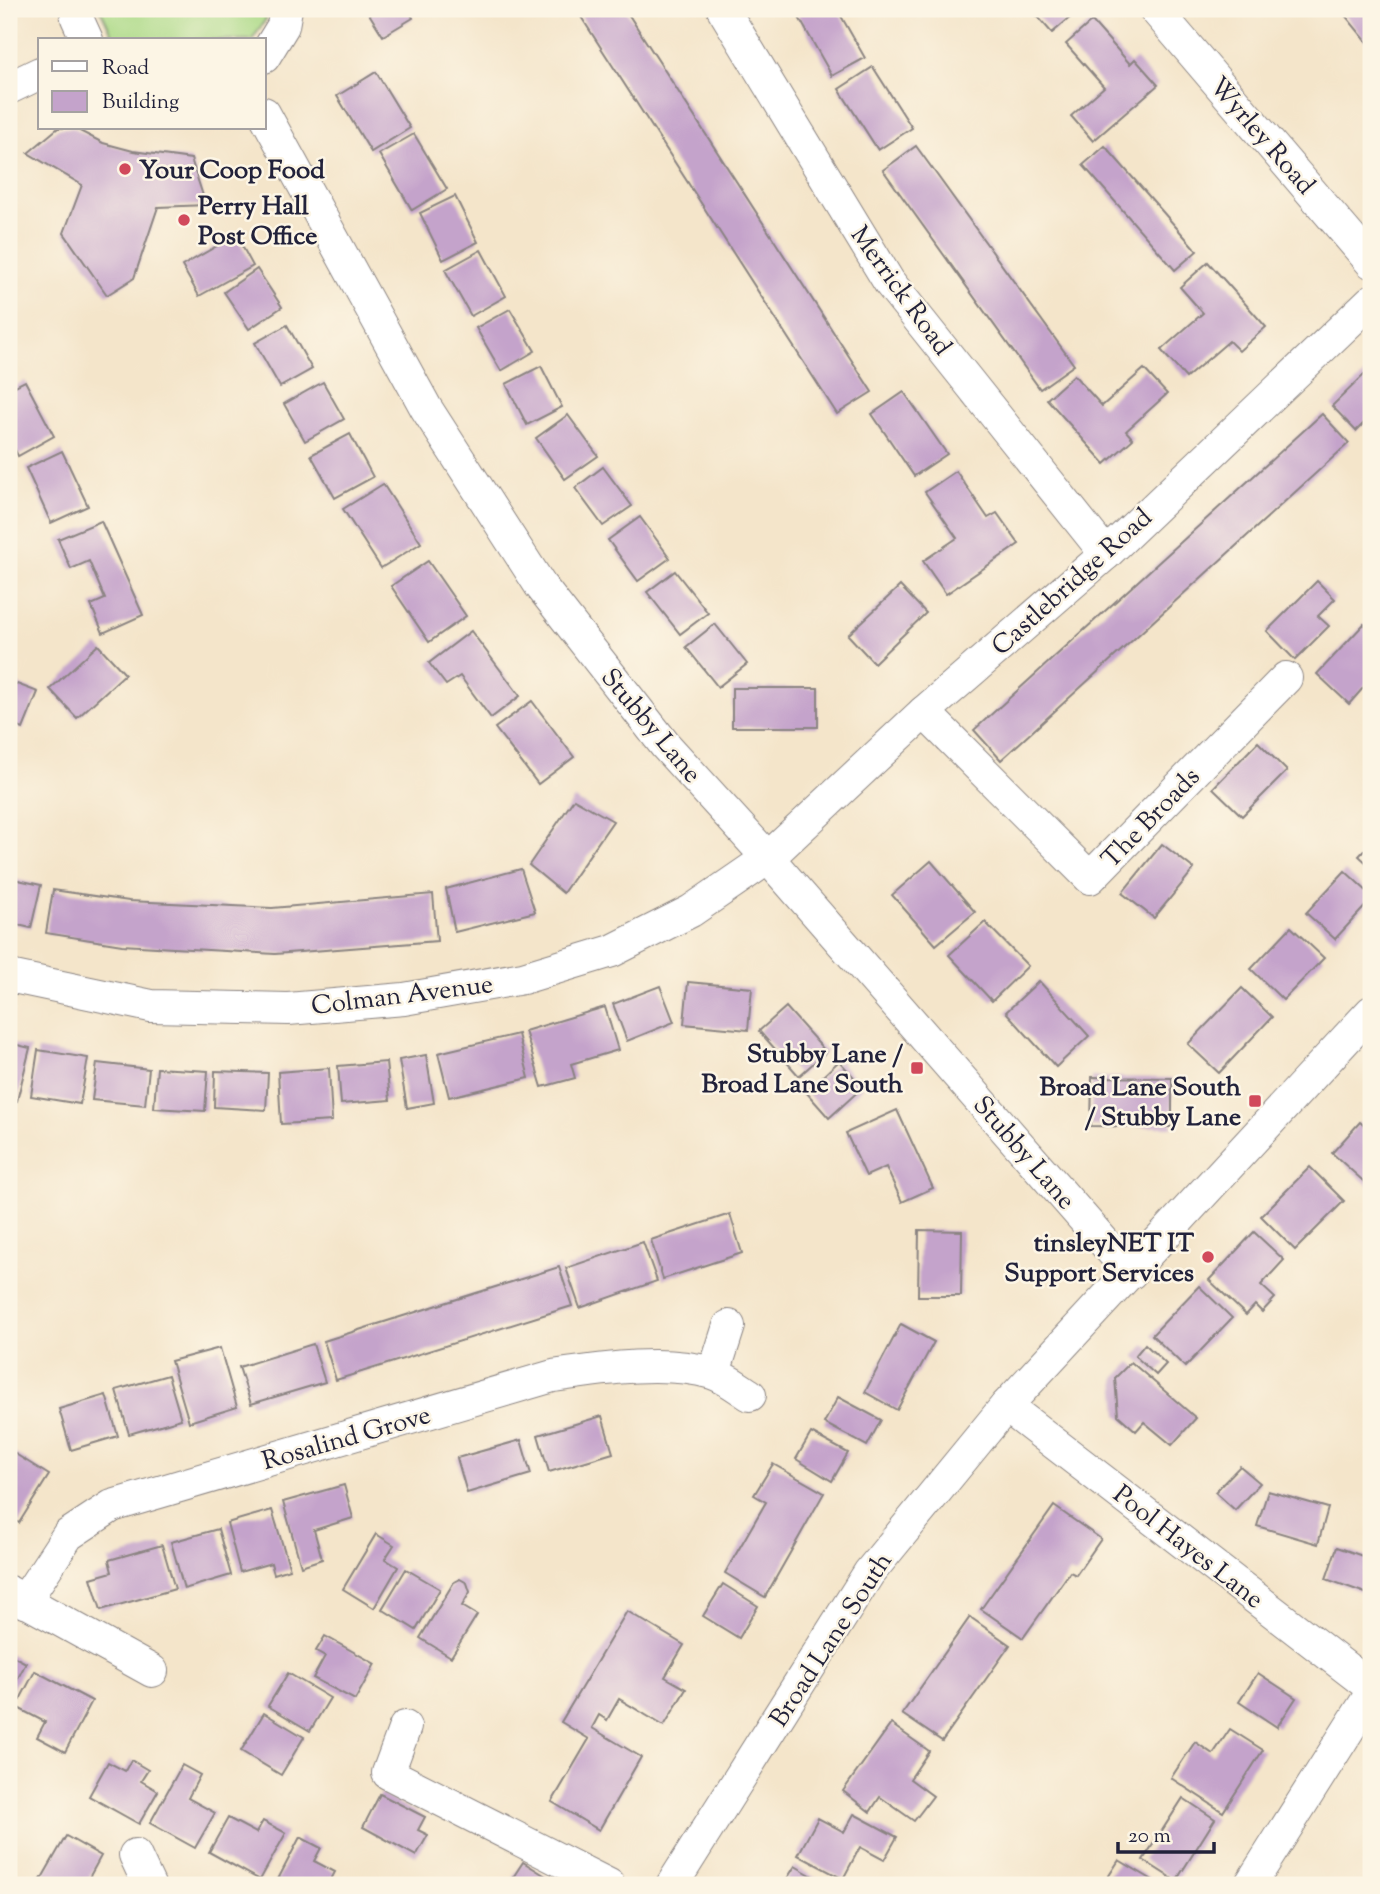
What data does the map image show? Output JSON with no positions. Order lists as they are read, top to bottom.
{
  "streets": {
    "street": [
      "Wyrley Road",
      "Merrick Road",
      "Castlebridge Road",
      "Stubby Lane",
      "The Broads",
      "Colman Avenue",
      "Rosalind Grove",
      "Pool Hayes Lane",
      "Broad Lane South"
    ]
  },
  "crossings": [
    ["Merrick Road", "Castlebridge Road"],
    ["Castlebridge Road", "Stubby Lane"],
    ["Castlebridge Road", "The Broads"],
    ["Castlebridge Road", "Colman Avenue"],
    ["Stubby Lane", "Colman Avenue"],
    ["Stubby Lane", "Broad Lane South"],
    ["Pool Hayes Lane", "Broad Lane South"]
  ],
  "places": {
    "other": ["Your Coop Food", "Perry Hall Post Office", "tinsleyNET IT Support Services"],
    "transit": ["Stubby Lane / Broad Lane South", "Broad Lane South / Stubby Lane"]
  },
  "legend": ["Road", "Building"],
  "scale_bar": "20 m"
}
